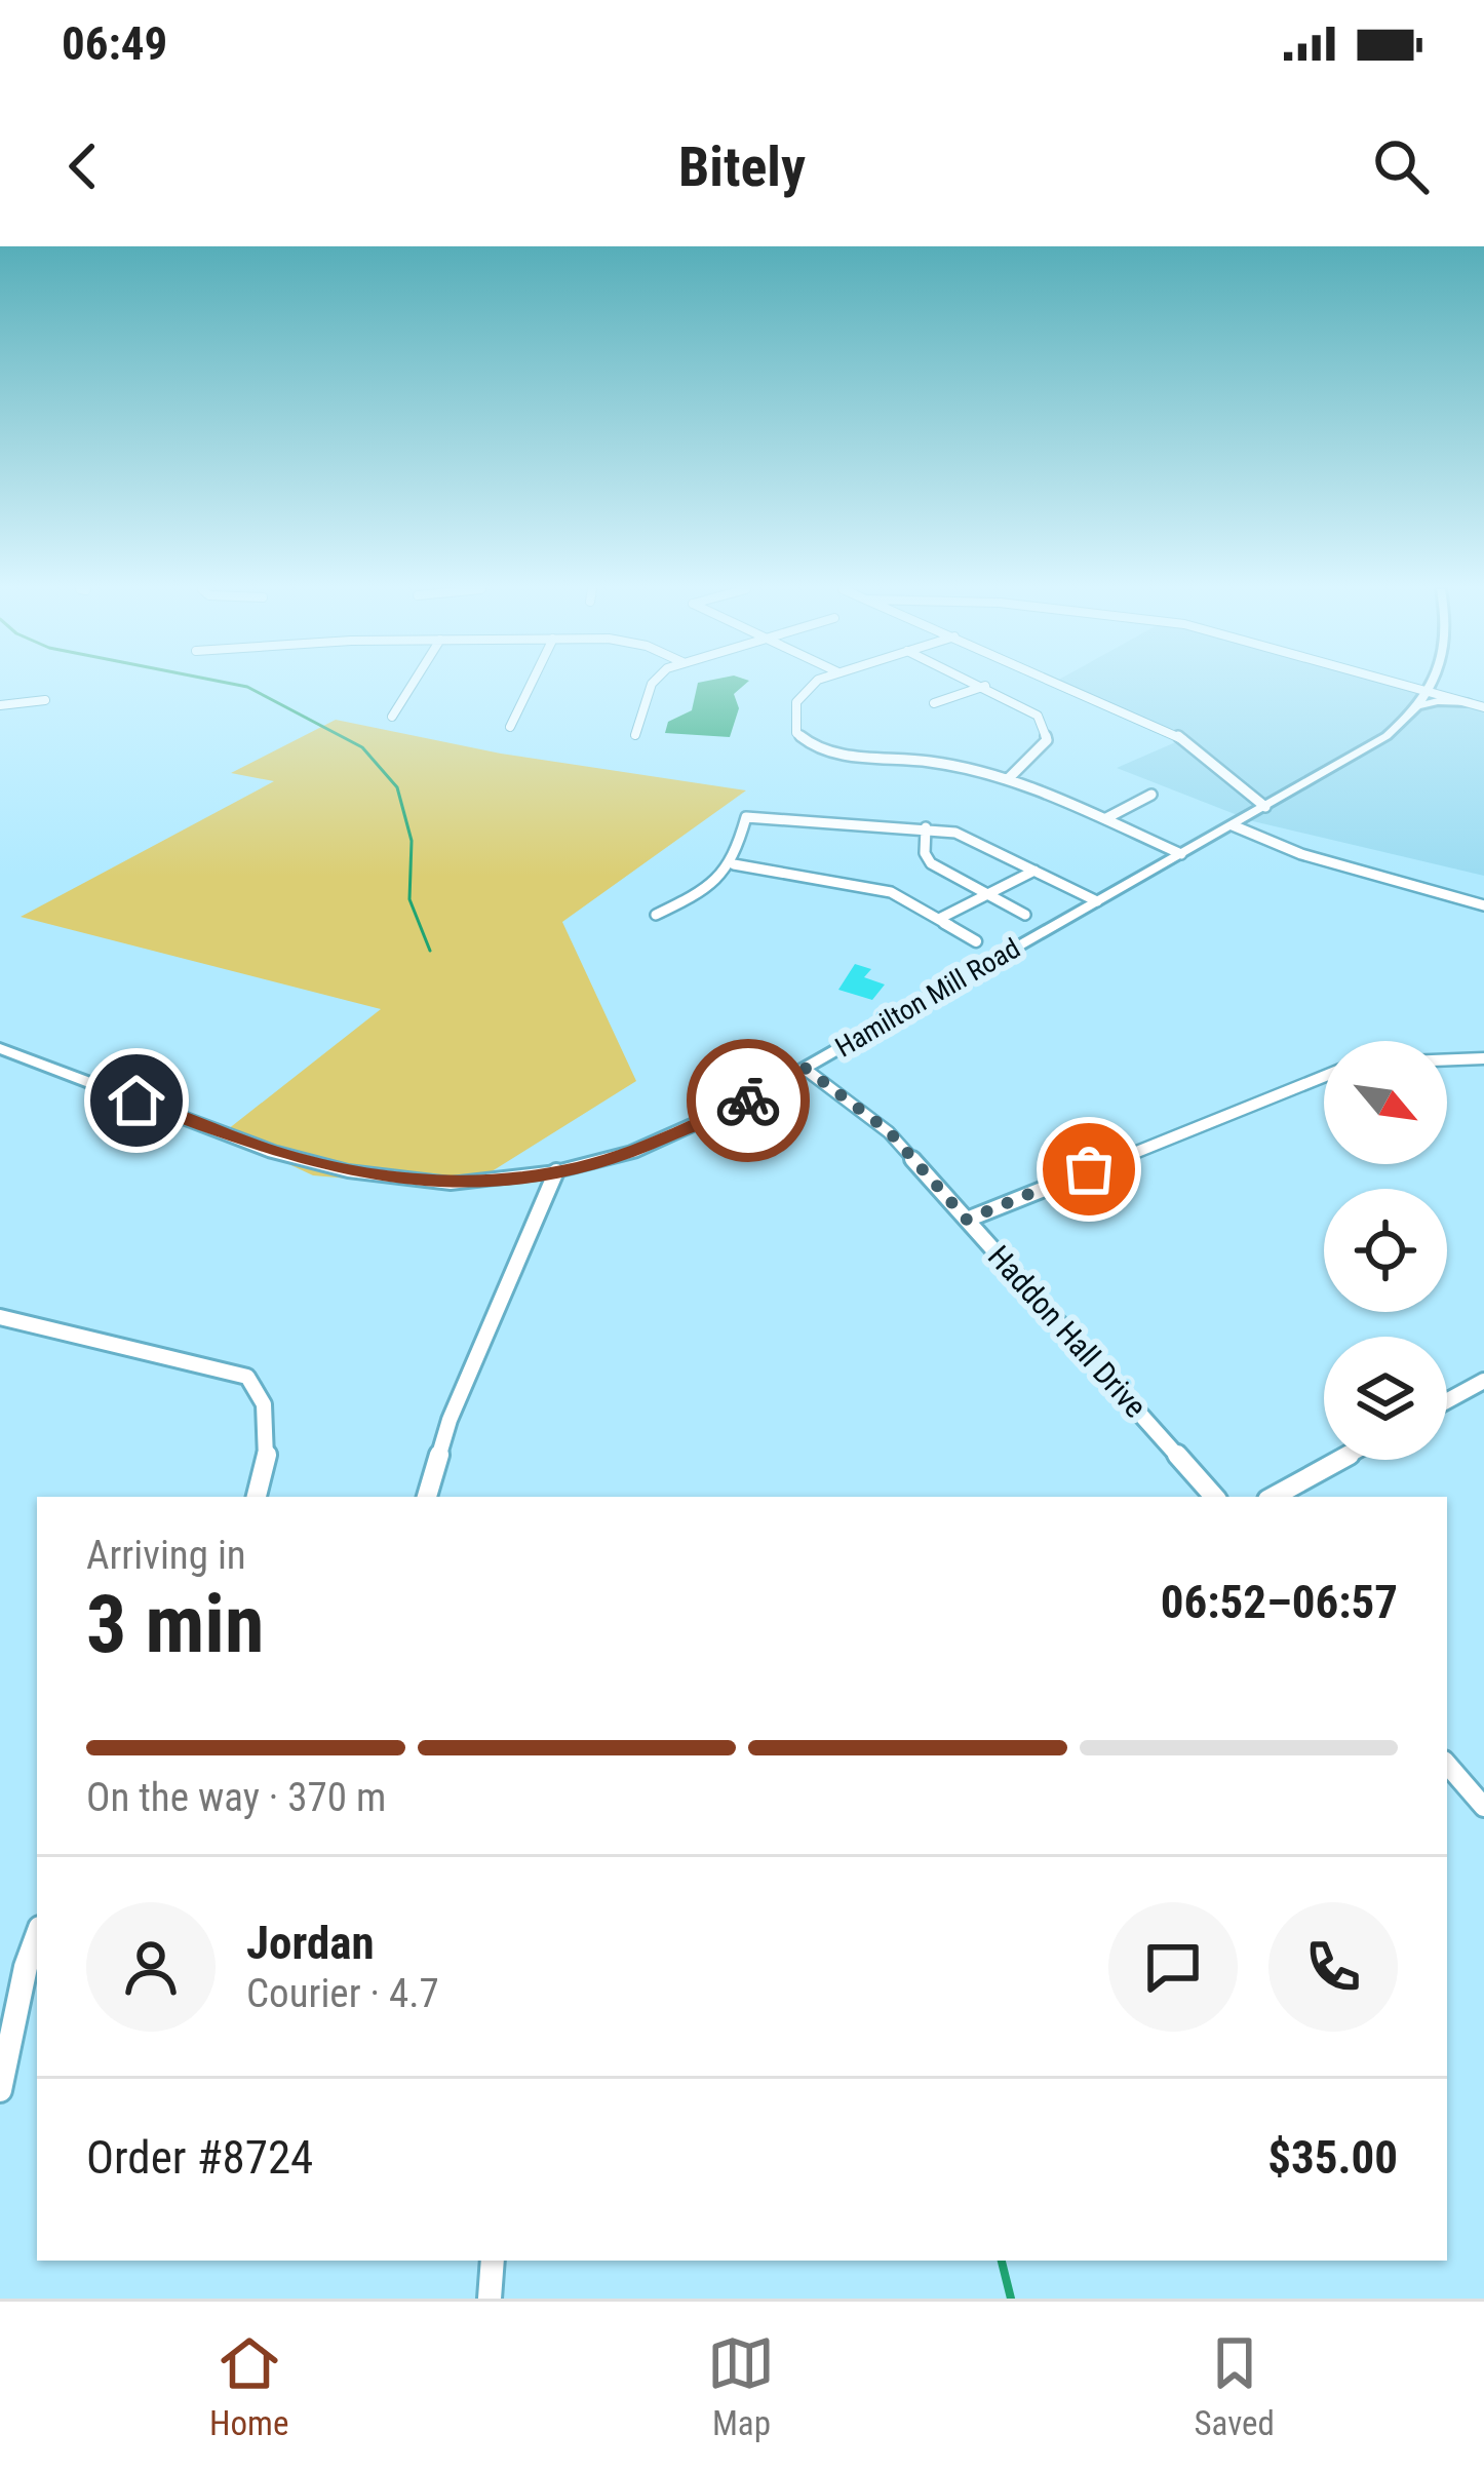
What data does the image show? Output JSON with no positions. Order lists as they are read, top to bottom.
{
  "streets": {
    "main road": ["Hamilton Mill Road"],
    "street": ["Haddon Hall Drive"]
  },
  "crossings": [
    ["Hamilton Mill Road", "Haddon Hall Drive"]
  ],
  "north": "bottom right",
  "page": {
    "status": "06:49",
    "header": "Bitely",
    "heading": ["3 min", "Arriving in", "06:52–06:57"],
    "panel": [
      "Jordan",
      "Courier · 4.7",
      "Order #8724",
      "$35.00"
    ],
    "bar": "On the way · 370 m",
    "tabs": ["Home", "Map", "Saved"]
  }
}
